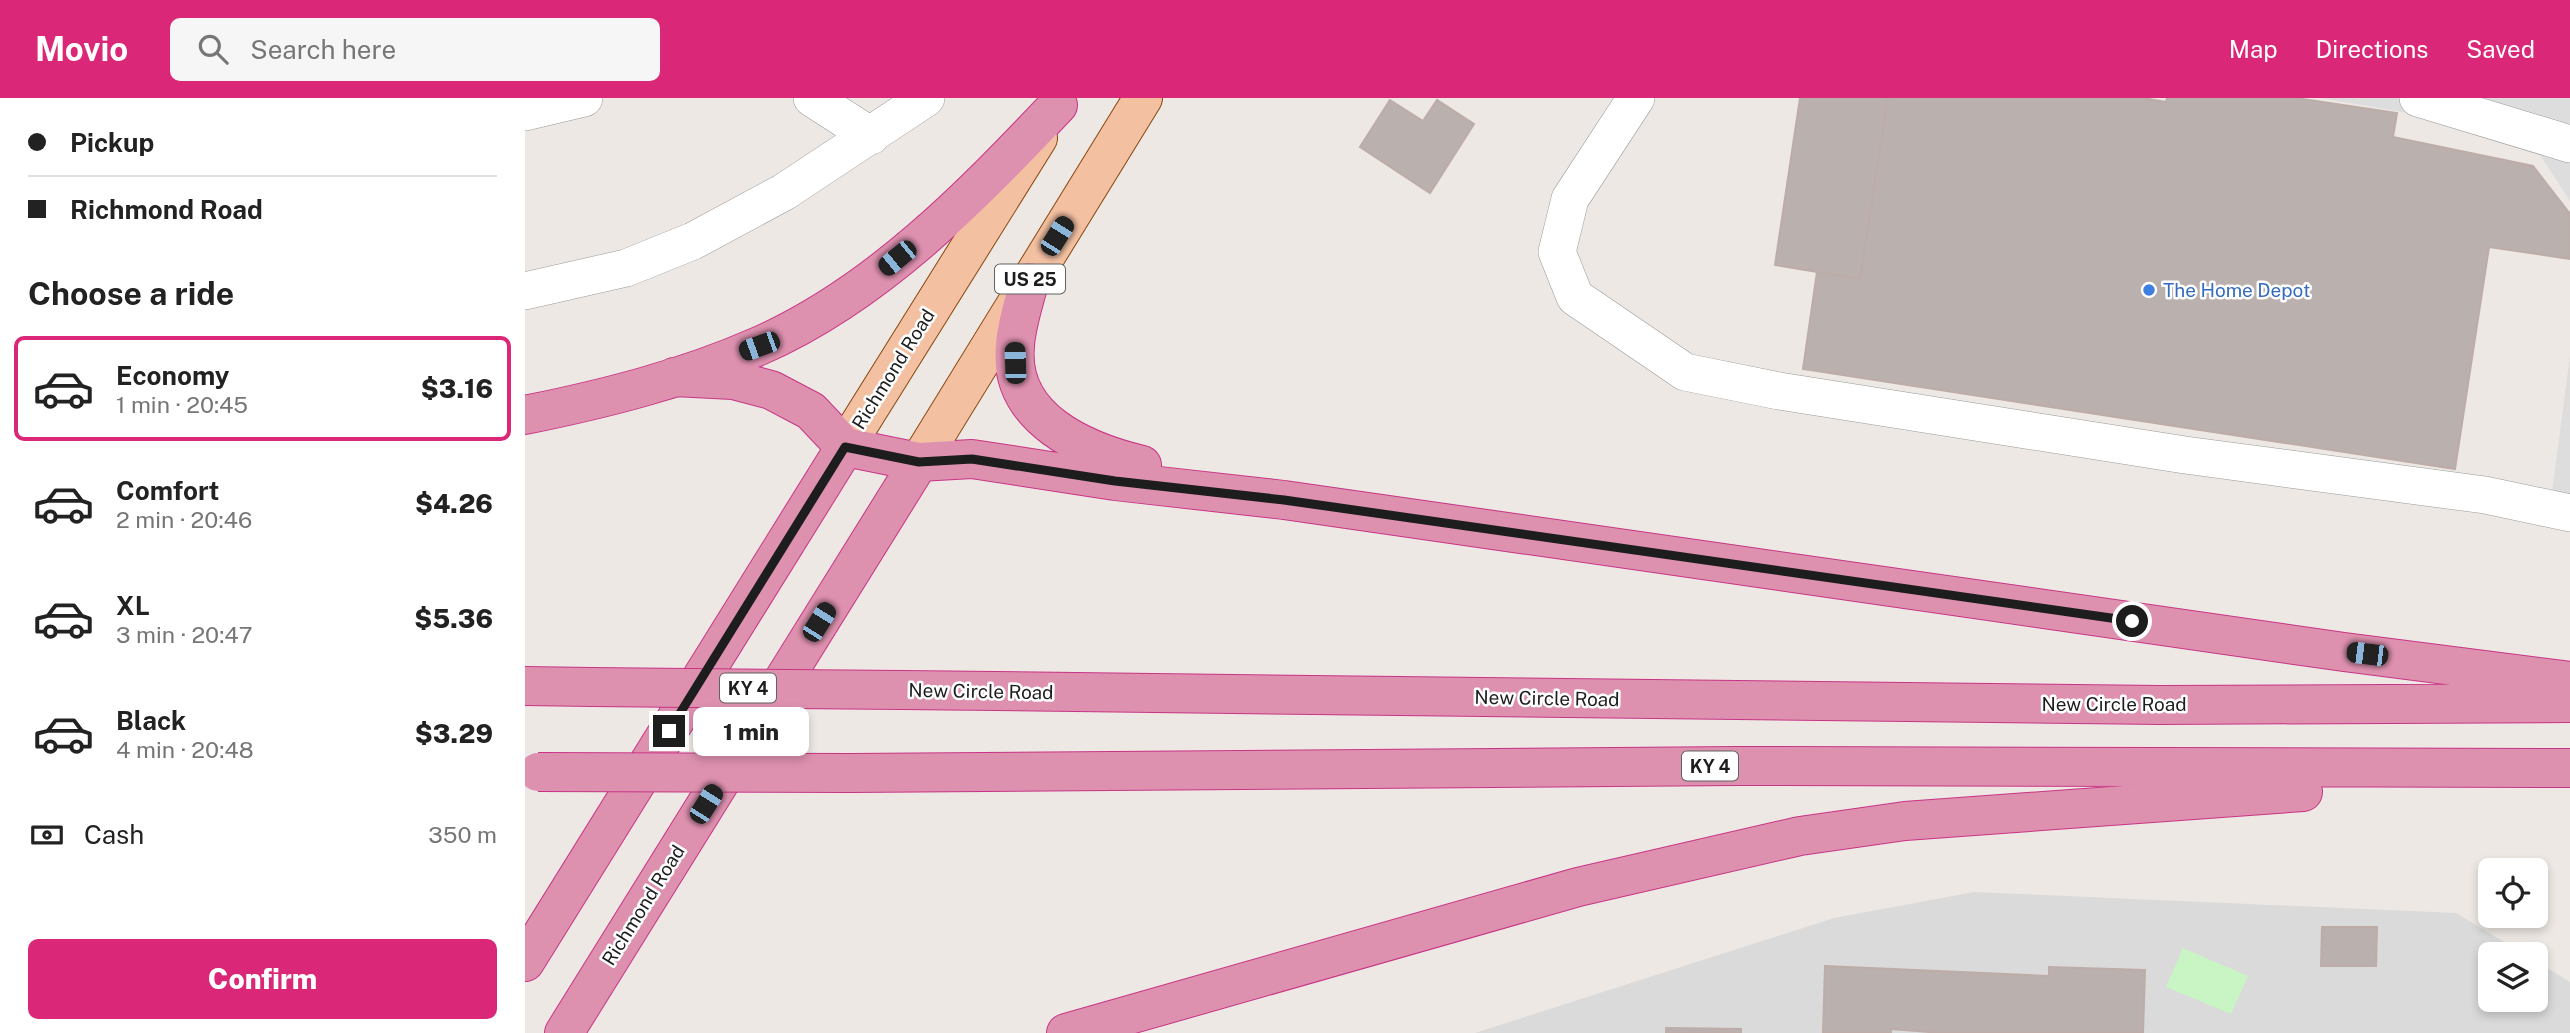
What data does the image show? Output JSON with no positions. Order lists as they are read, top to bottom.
{
  "streets": {
    "highway": [
      "US 25",
      "Richmond Road",
      "KY 4",
      "New Circle Road"
    ]
  },
  "places": ["The Home Depot"],
  "page": {
    "header": "Movio",
    "search": "Search here",
    "nav": ["Map", "Directions", "Saved"],
    "banner": ["Pickup", "Richmond Road"],
    "heading": "Choose a ride",
    "list": [
      {
        "name": "Economy",
        "note": "1 min · 20:45",
        "value": "$3.16"
      },
      {
        "name": "Comfort",
        "note": "2 min · 20:46",
        "value": "$4.26"
      },
      {
        "name": "XL",
        "note": "3 min · 20:47",
        "value": "$5.36"
      },
      {
        "name": "Black",
        "note": "4 min · 20:48",
        "value": "$3.29"
      }
    ],
    "bubble": "1 min",
    "pay": ["Cash", "350 m"],
    "buttons": "Confirm"
  }
}
